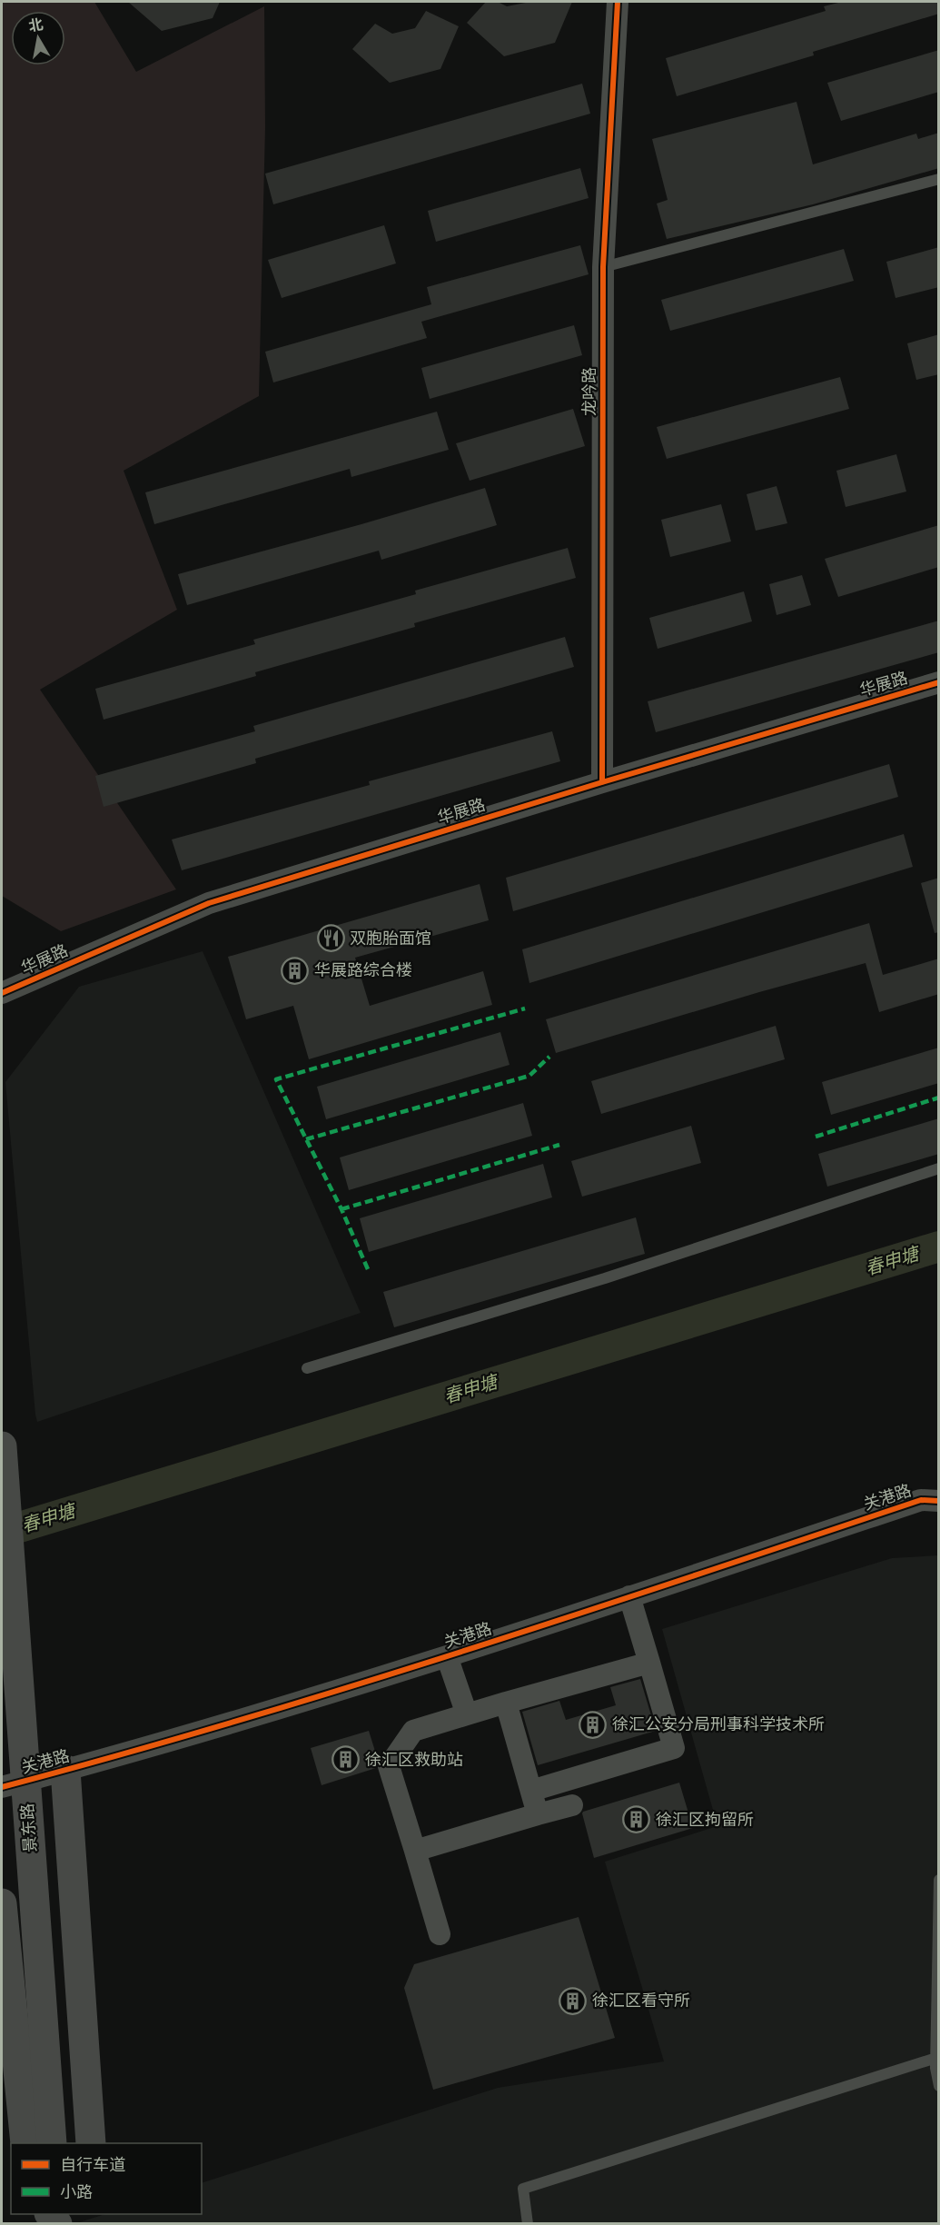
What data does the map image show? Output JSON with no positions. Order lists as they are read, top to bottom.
{
  "streets": {
    "street": [
      "龙吟路",
      "华展路",
      "关港路",
      "景东路"
    ]
  },
  "crossings": [
    ["龙吟路", "华展路"]
  ],
  "water": ["春申塘"],
  "places": {
    "restaurant": ["双胞胎面馆"],
    "building": [
      "华展路综合楼",
      "徐汇公安分局刑事科学技术所",
      "徐汇区救助站",
      "徐汇区拘留所",
      "徐汇区看守所"
    ]
  },
  "legend": ["自行车道", "小路"],
  "north": "top"
}
